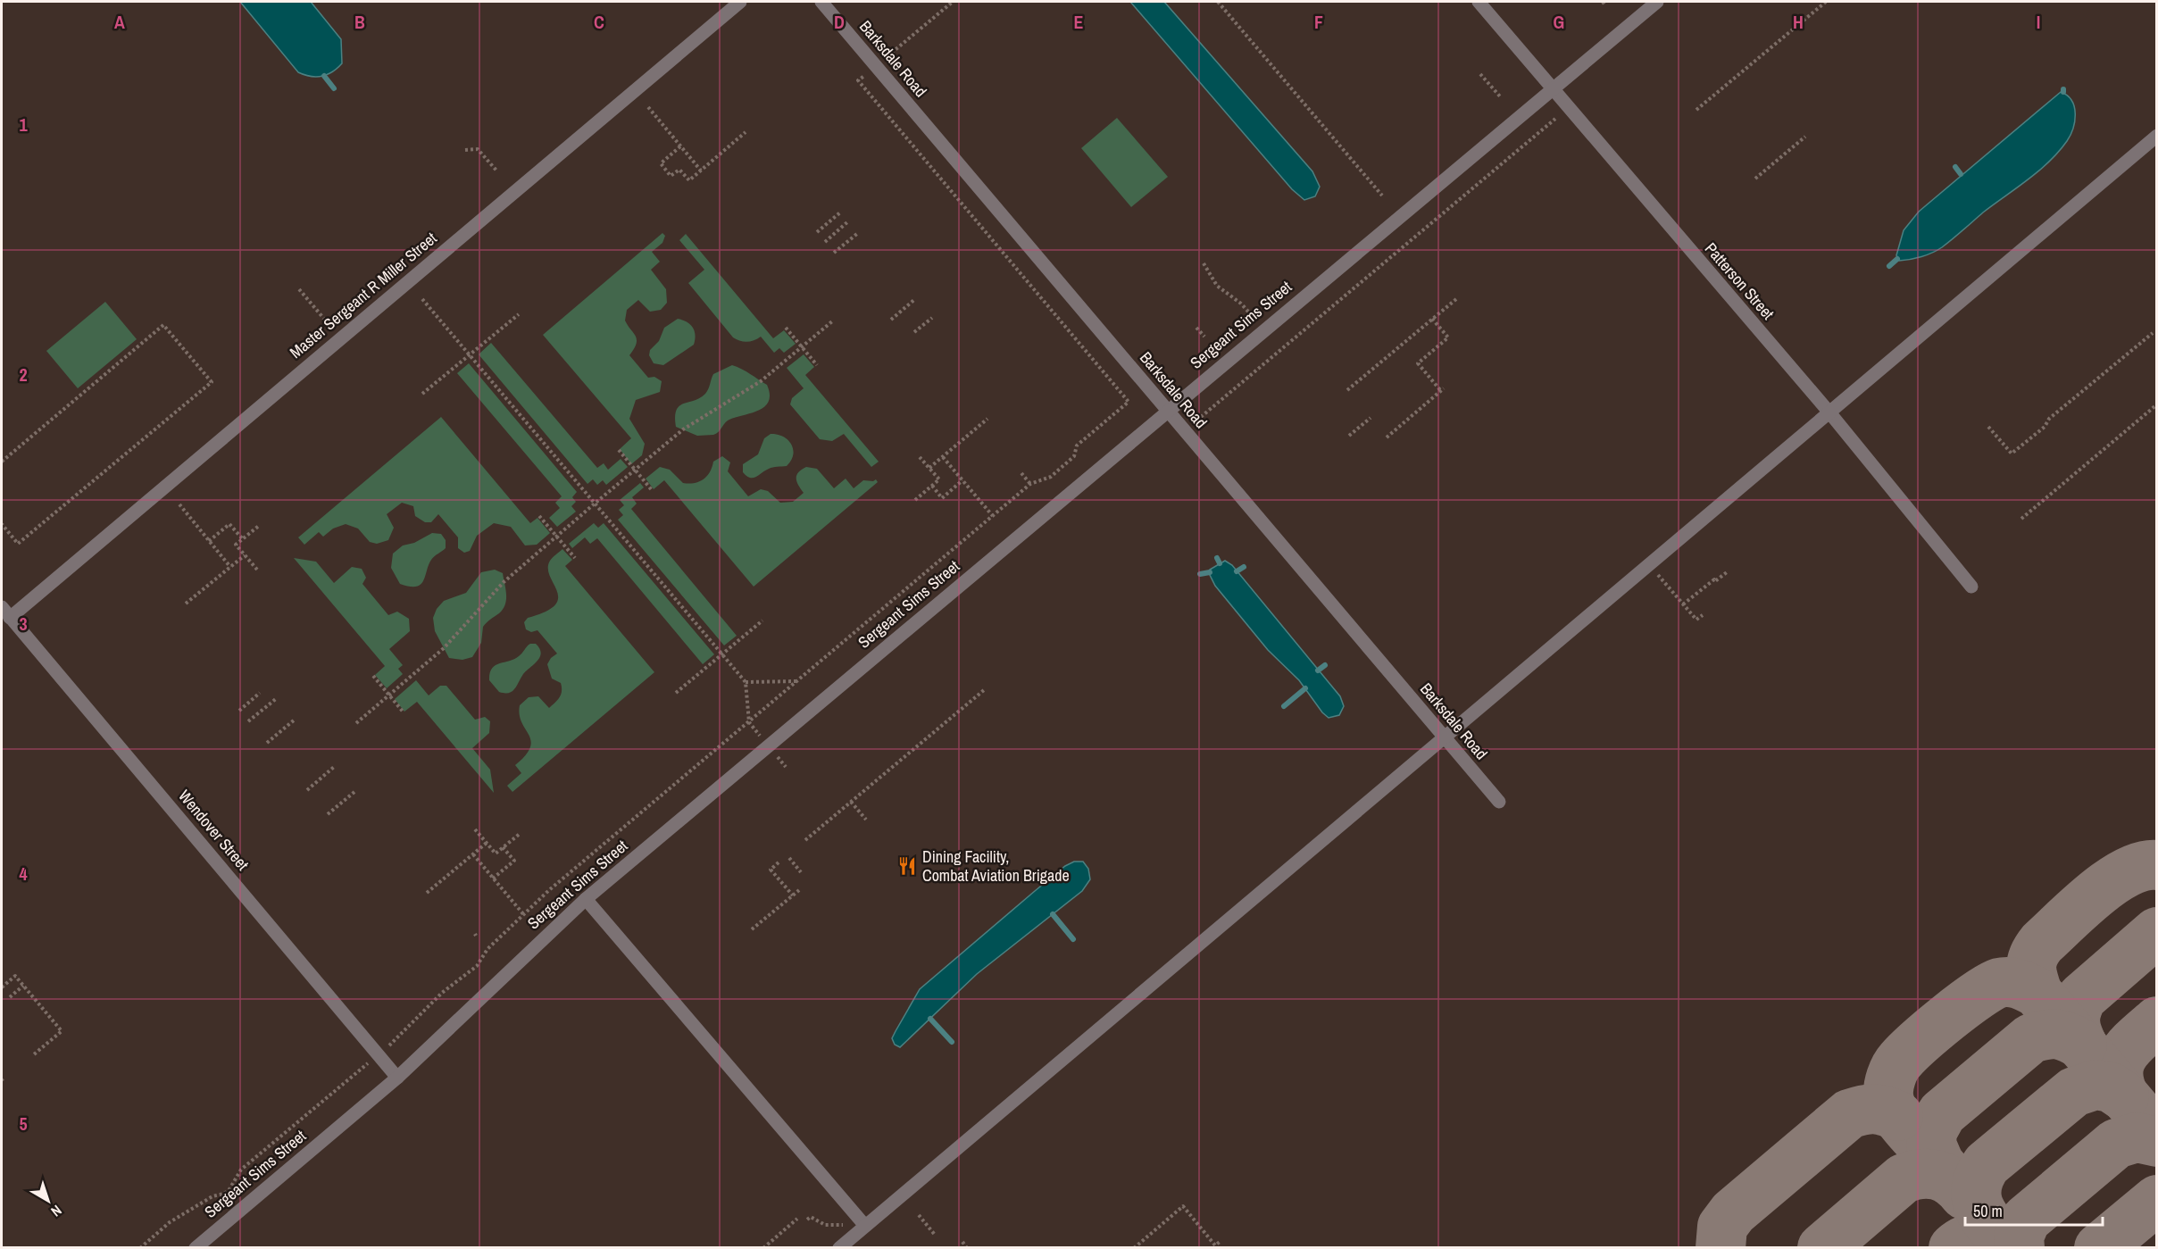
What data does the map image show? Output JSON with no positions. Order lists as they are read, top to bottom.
{
  "streets": {
    "street": [
      "Barksdale Road",
      "Patterson Street",
      "Master Sergeant R Miller Street",
      "Sergeant Sims Street",
      "Wendover Street"
    ]
  },
  "crossings": [
    ["Barksdale Road", "Sergeant Sims Street"],
    ["Patterson Street", "Sergeant Sims Street"],
    ["Master Sergeant R Miller Street", "Wendover Street"],
    ["Sergeant Sims Street", "Wendover Street"]
  ],
  "places": {
    "restaurant": ["Dining Facility, Combat Aviation Brigade"]
  },
  "scale_bar": "50 m",
  "north": "bottom right",
  "grid": {
    "columns": [
      "A",
      "B",
      "C",
      "D",
      "E",
      "F",
      "G",
      "H",
      "I"
    ],
    "rows": [
      "1",
      "2",
      "3",
      "4",
      "5"
    ]
  }
}
